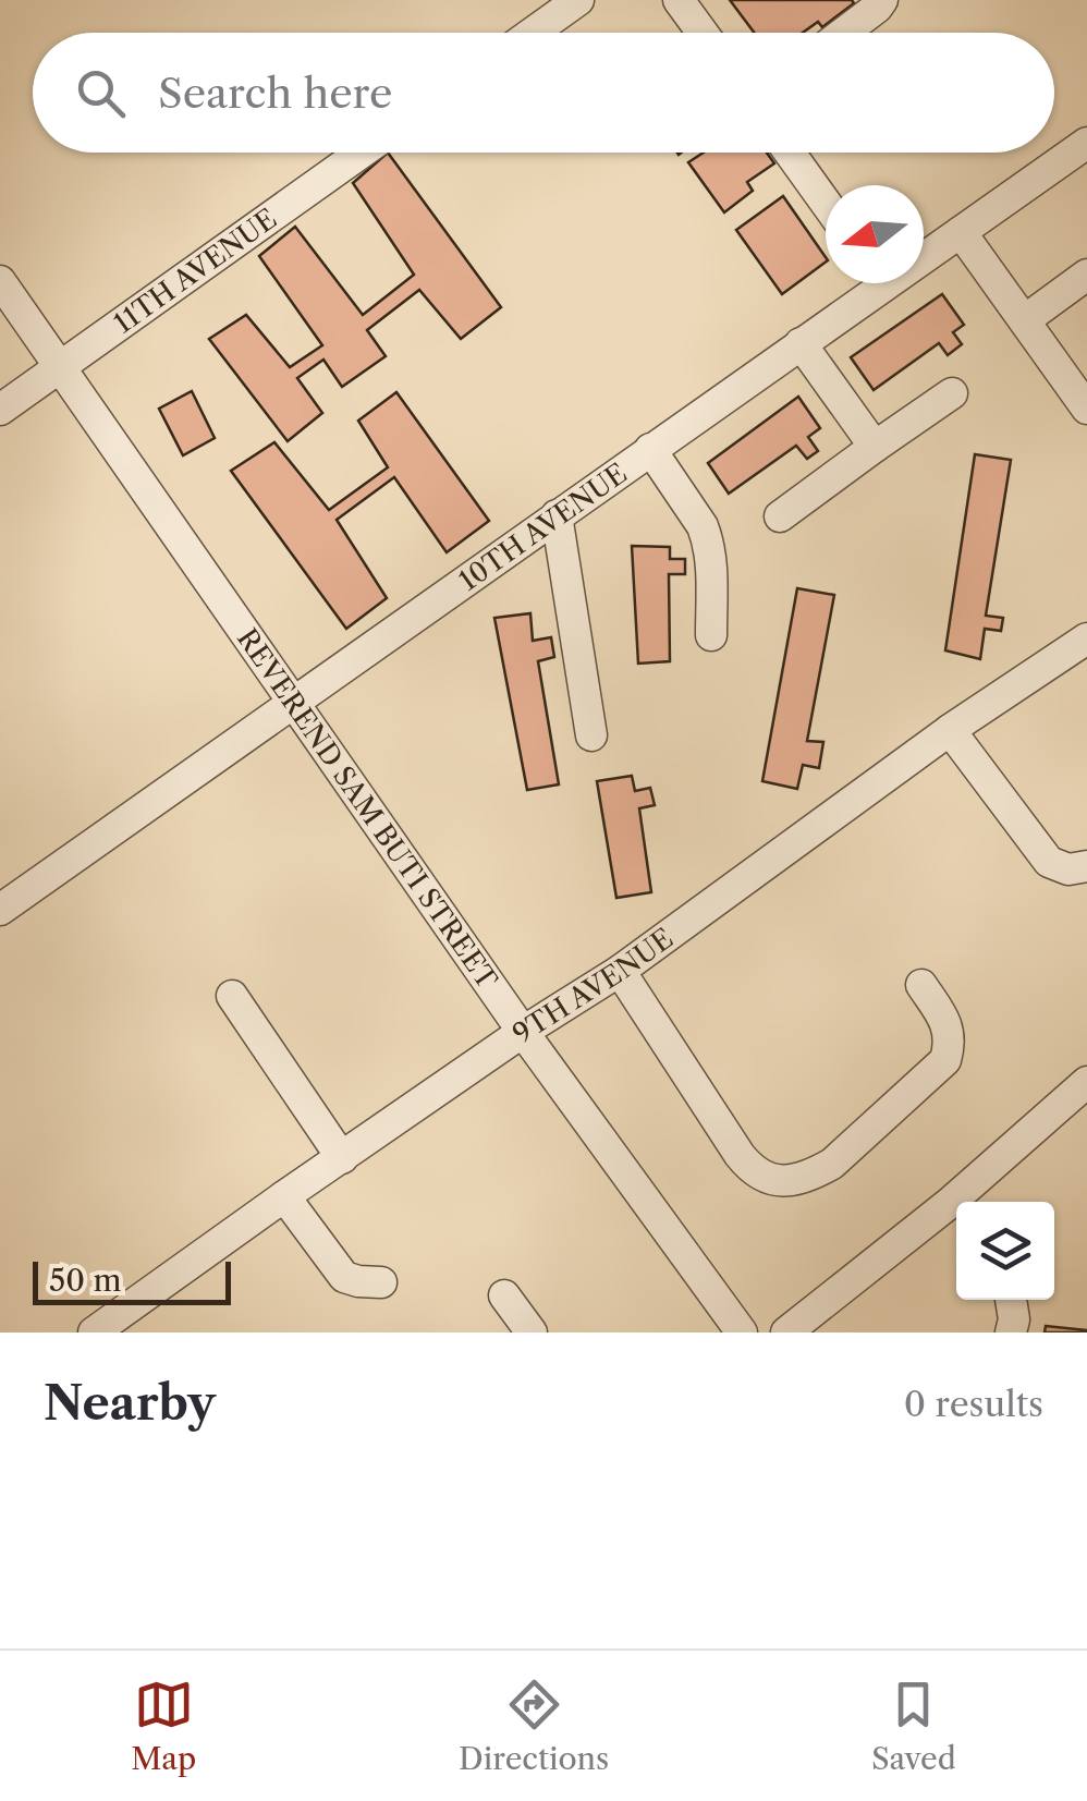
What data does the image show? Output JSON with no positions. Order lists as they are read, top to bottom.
{
  "streets": {
    "street": [
      "11TH AVENUE",
      "10TH AVENUE",
      "REVEREND SAM BUTI STREET",
      "9TH AVENUE"
    ]
  },
  "crossings": [
    ["11TH AVENUE", "REVEREND SAM BUTI STREET"],
    ["10TH AVENUE", "REVEREND SAM BUTI STREET"],
    ["REVEREND SAM BUTI STREET", "9TH AVENUE"]
  ],
  "scale_bar": "50 m",
  "north": "left",
  "page": {
    "search": "Search here",
    "scale": "50 m",
    "heading": ["Nearby", "0 results"],
    "nav": ["Map", "Directions", "Saved"]
  }
}
